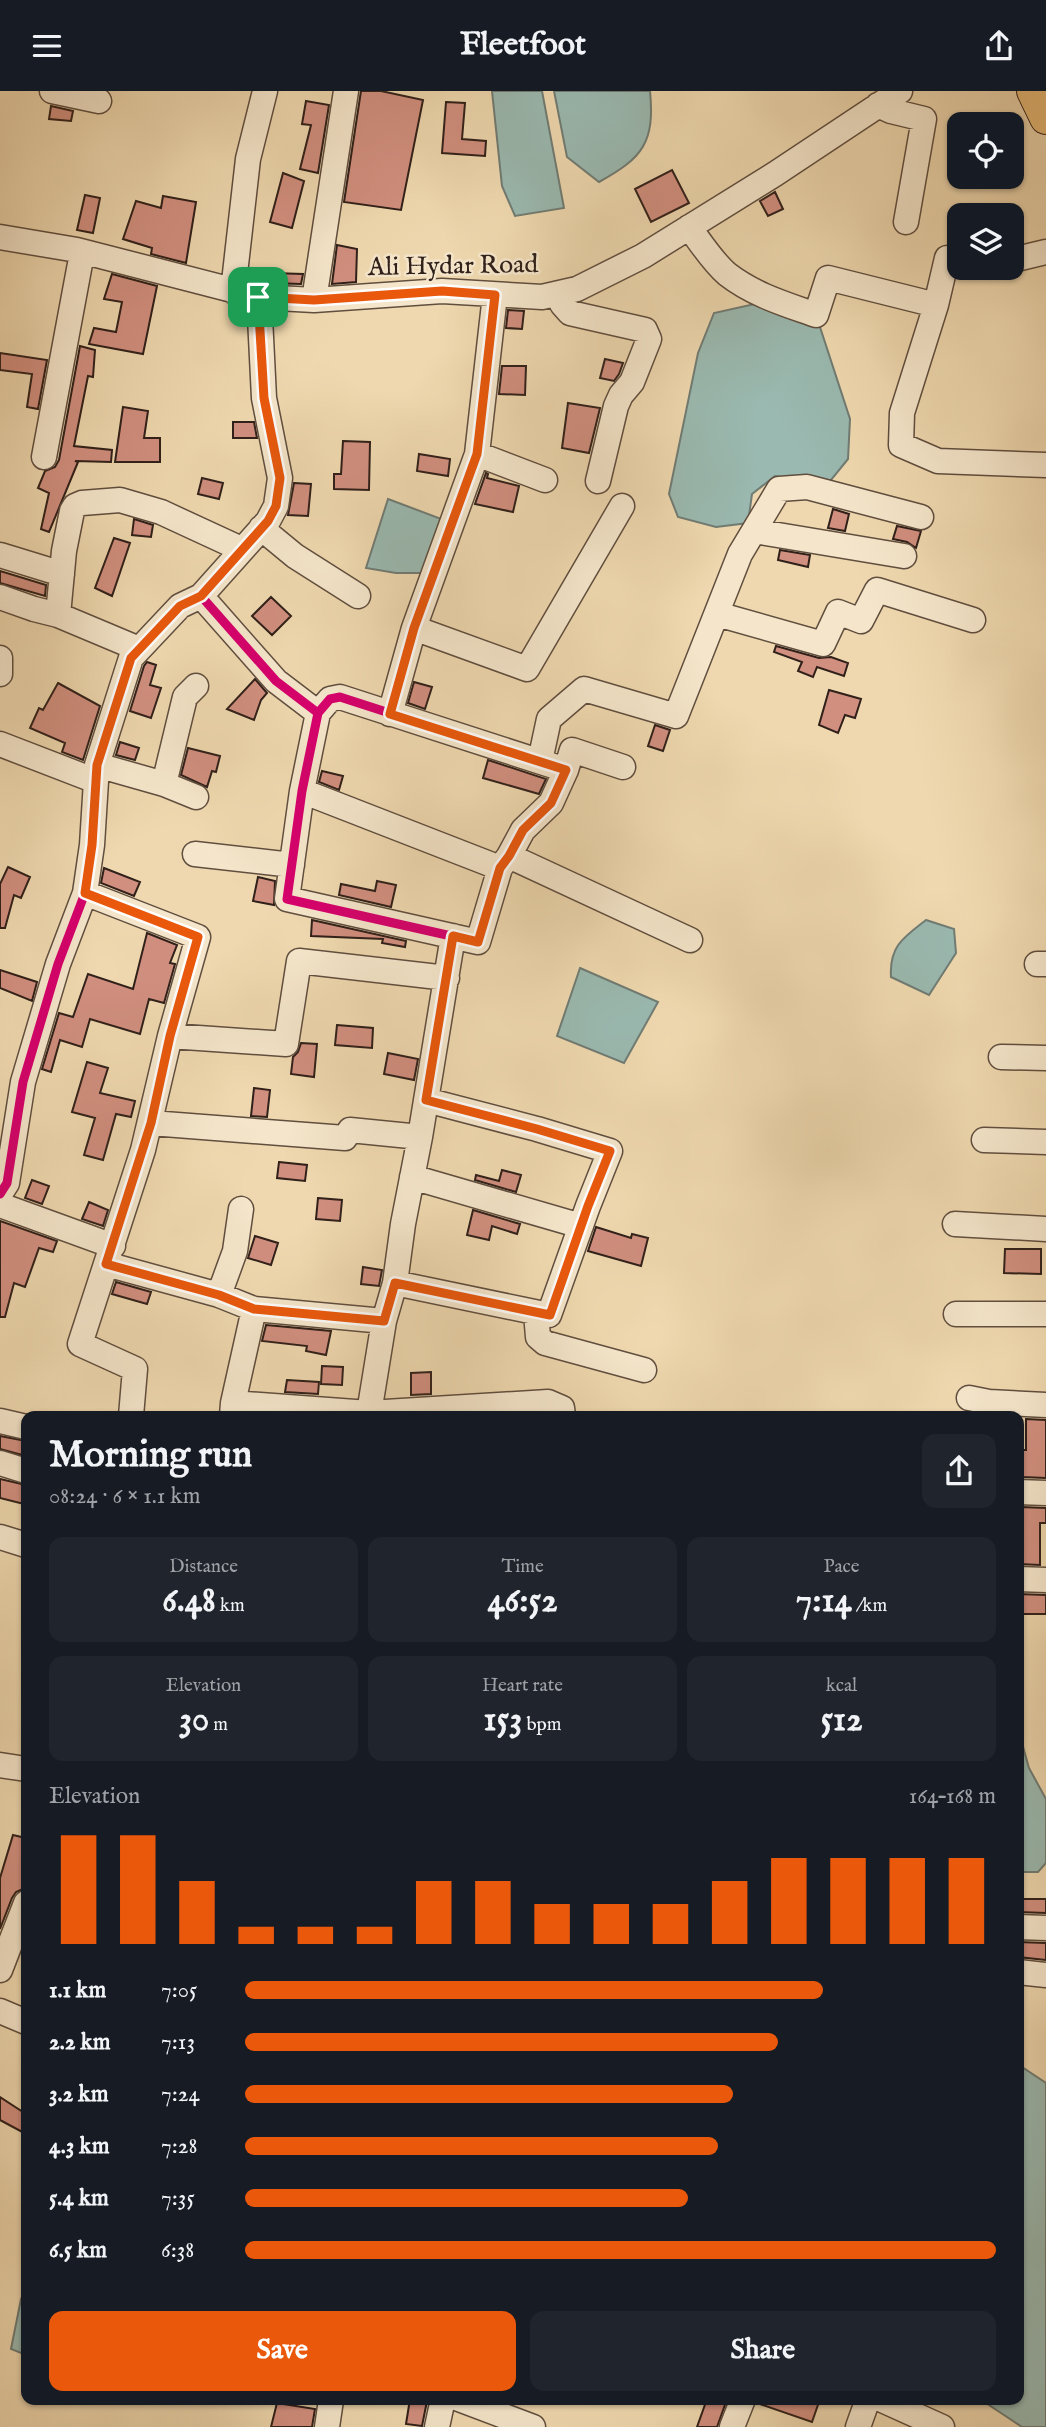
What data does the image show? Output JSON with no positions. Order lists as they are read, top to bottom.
{
  "streets": {
    "street": ["Ali Hydar Road"]
  },
  "page": {
    "header": "Fleetfoot",
    "heading": ["Morning run", "08:24 · 6 × 1.1 km"],
    "stats": [
      ["Distance", "6.48 km"],
      ["Time", "46:52"],
      ["Pace", "7:14 /km"],
      ["Elevation", "30 m"],
      ["Heart rate", "153 bpm"],
      ["kcal", "512"]
    ],
    "chart": ["Elevation", "164–168 m"],
    "list": [
      {
        "name": "1.1 km",
        "note": "7:05"
      },
      {
        "name": "2.2 km",
        "note": "7:13"
      },
      {
        "name": "3.2 km",
        "note": "7:24"
      },
      {
        "name": "4.3 km",
        "note": "7:28"
      },
      {
        "name": "5.4 km",
        "note": "7:35"
      },
      {
        "name": "6.5 km",
        "note": "6:38"
      }
    ],
    "buttons": ["Save", "Share"]
  }
}
